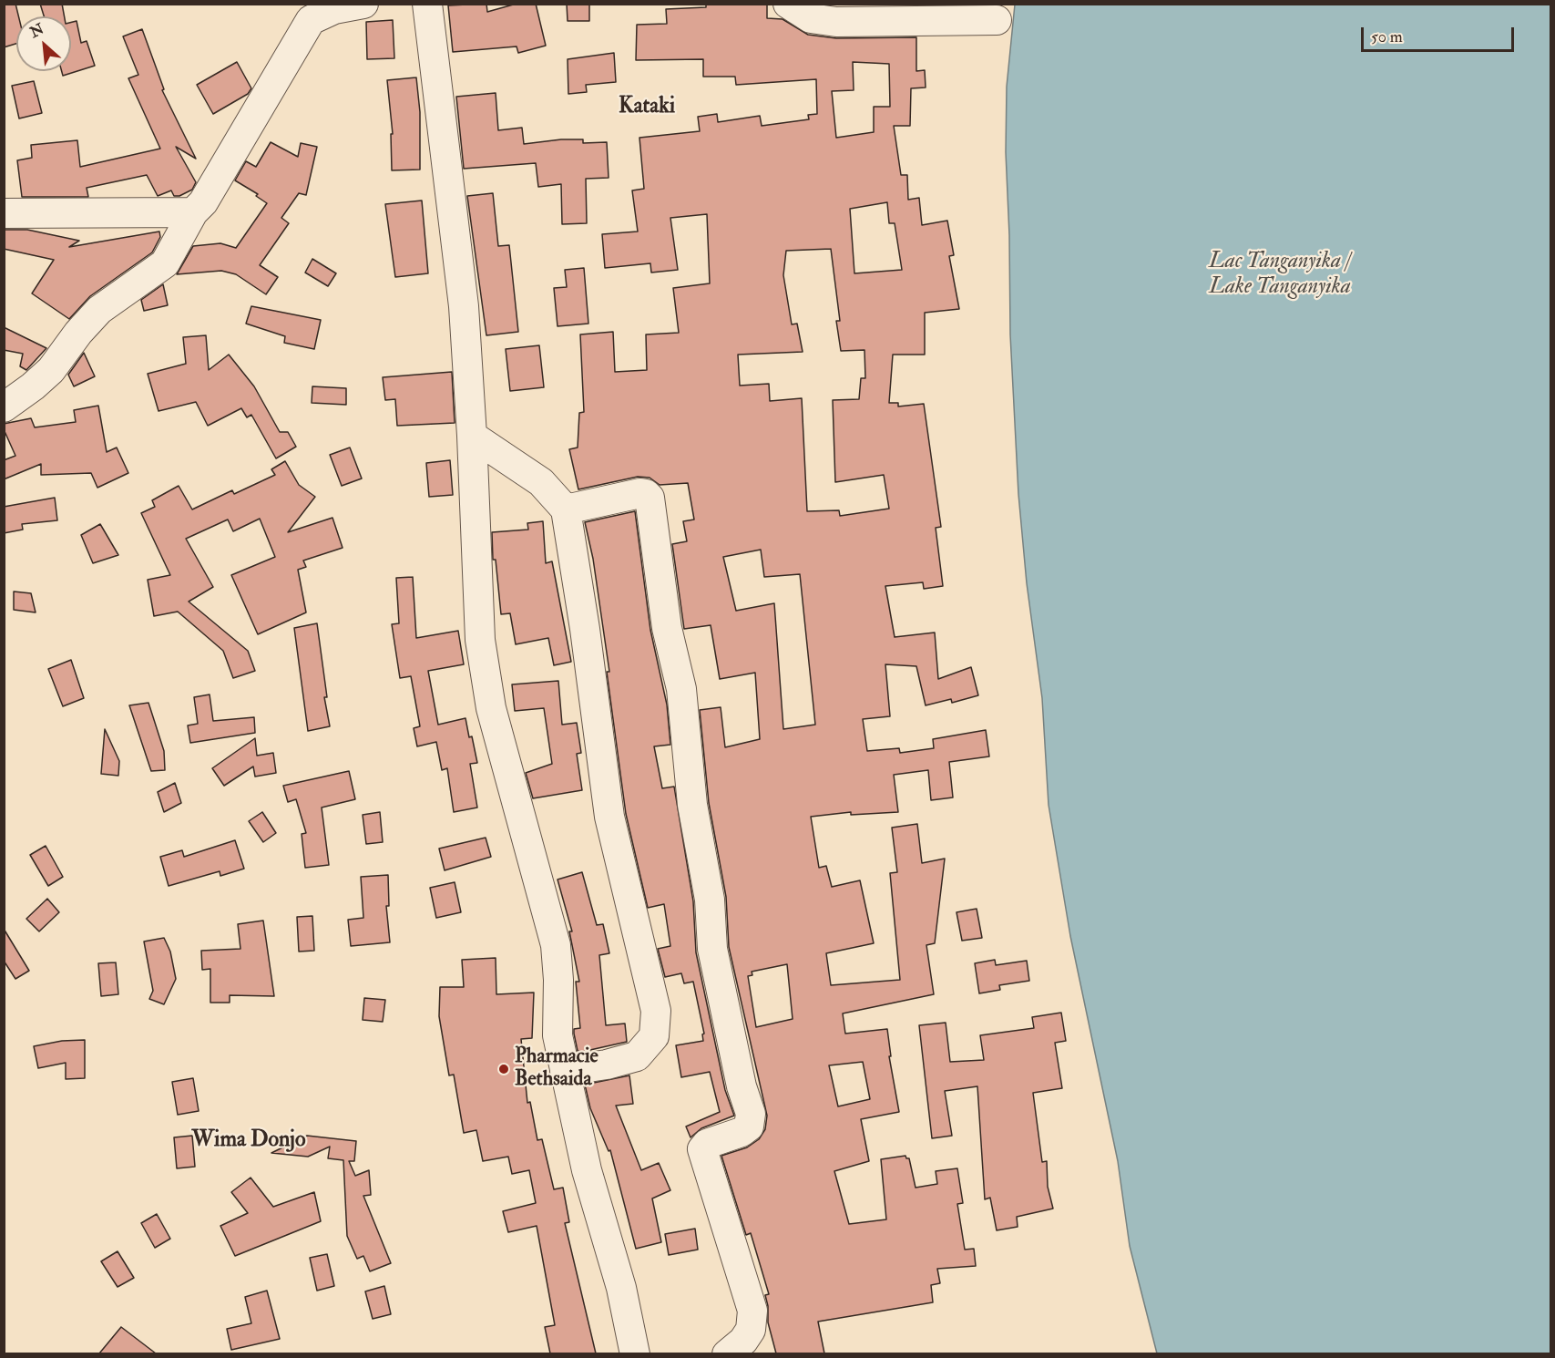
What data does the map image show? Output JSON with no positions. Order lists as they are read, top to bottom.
{
  "districts": ["Kataki", "Wima Donjo"],
  "water": ["Lac Tanganyika / Lake Tanganyika"],
  "places": ["Pharmacie Bethsaida"],
  "scale_bar": "50 m",
  "north": "top left"
}
